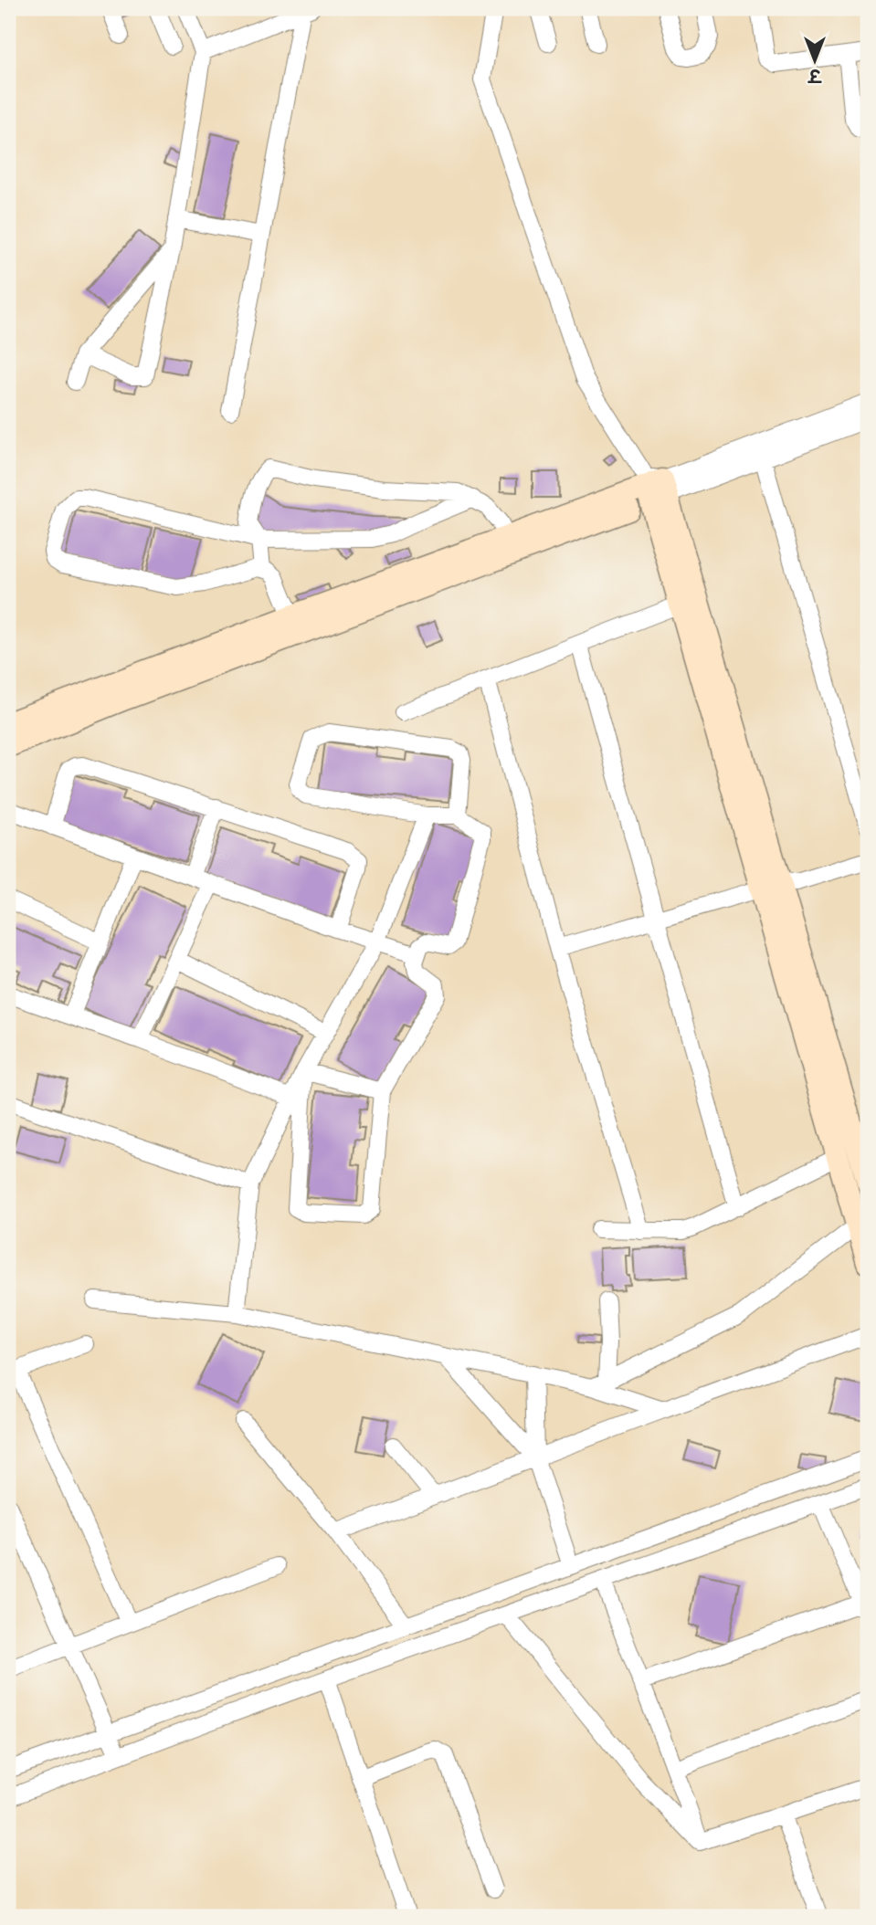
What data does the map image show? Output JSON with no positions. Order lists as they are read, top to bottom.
{
  "north": "bottom"
}
